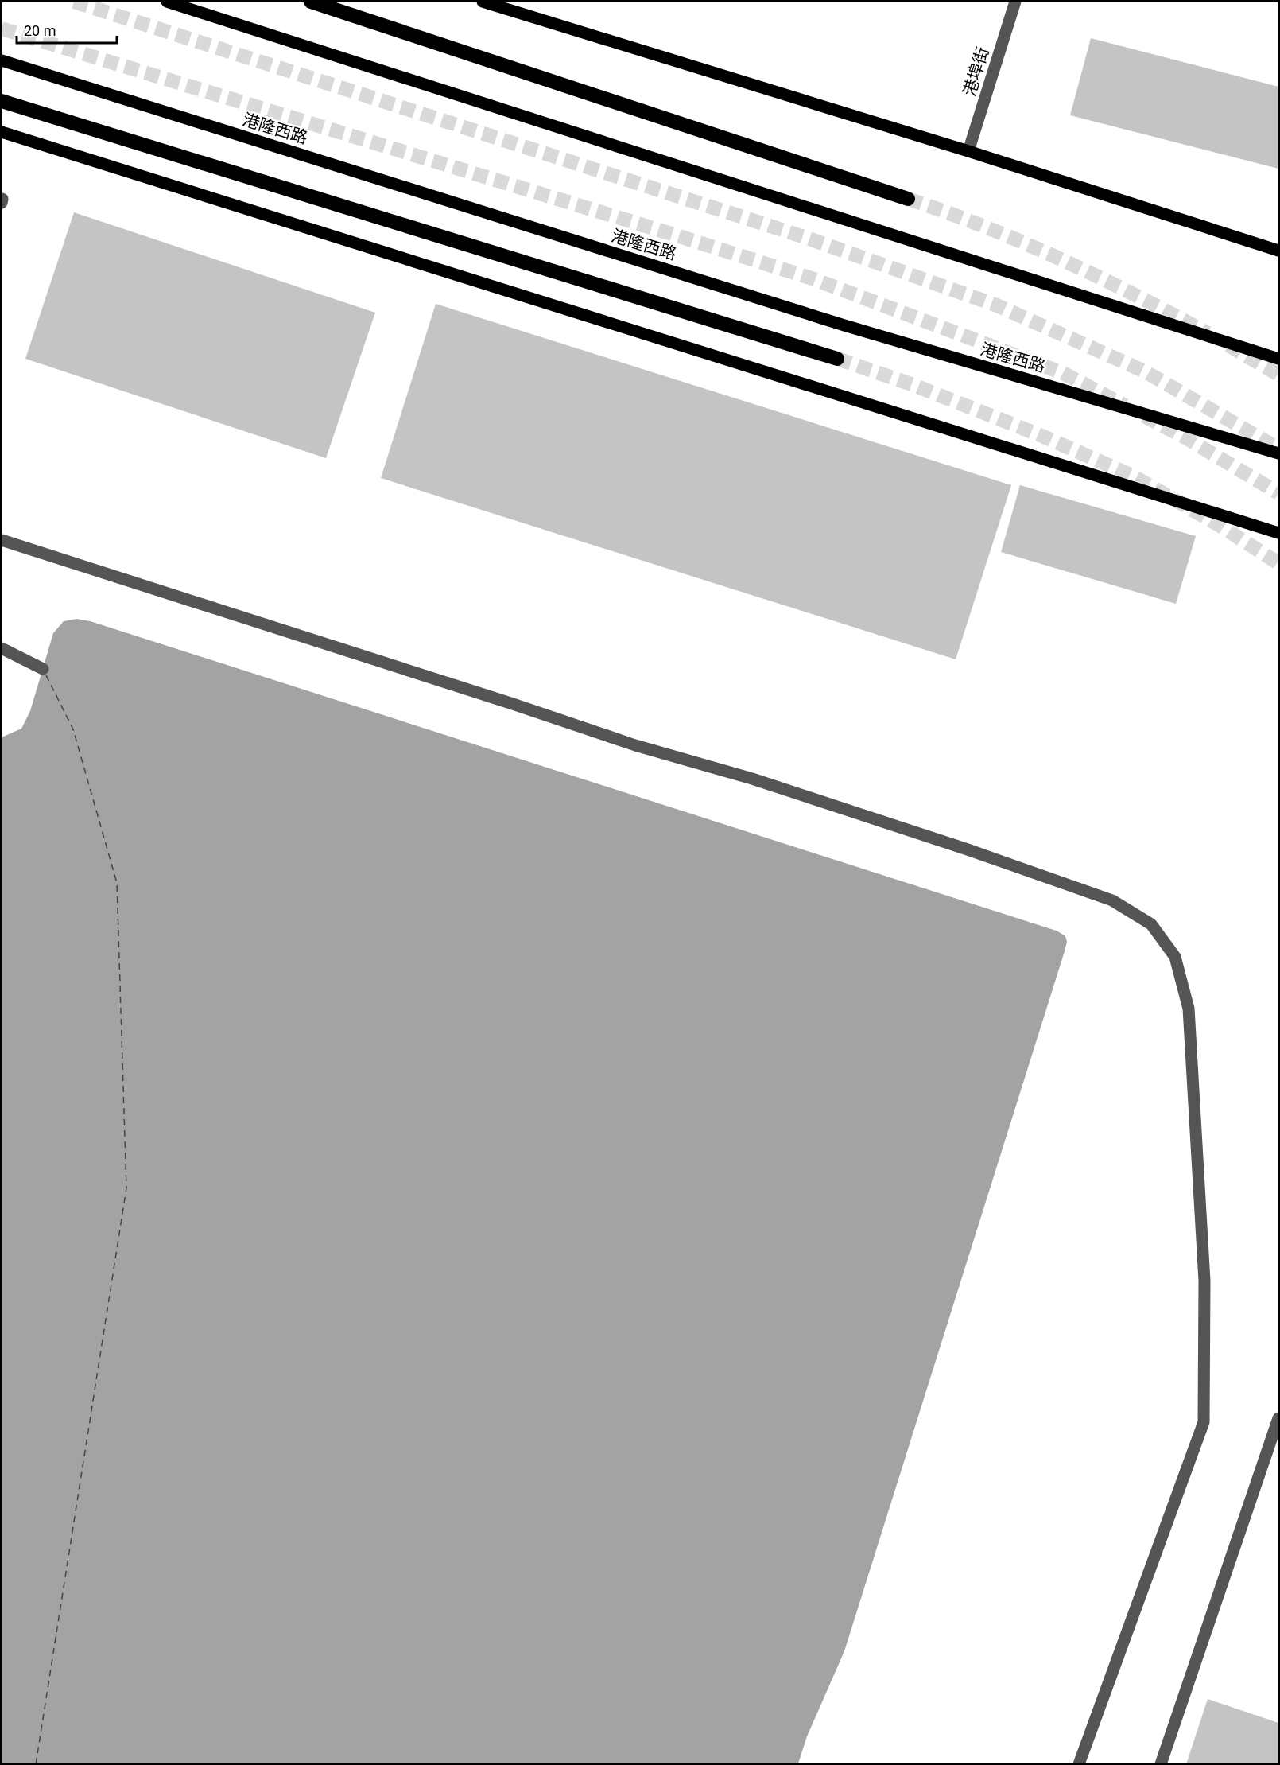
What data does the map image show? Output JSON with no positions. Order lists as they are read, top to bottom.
{
  "streets": {
    "main road": ["港隆西路"],
    "street": ["港埠街"]
  },
  "scale_bar": "20 m"
}
